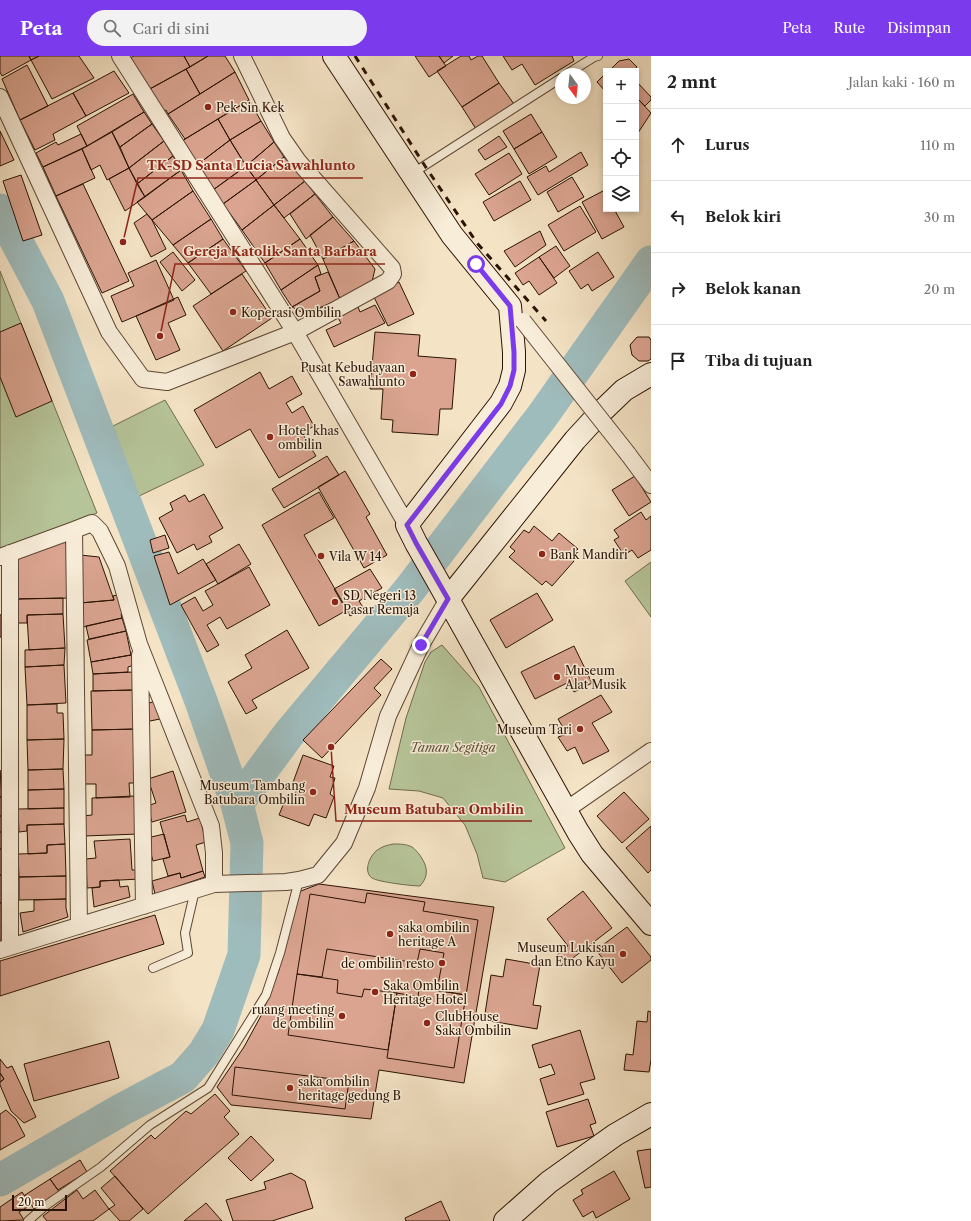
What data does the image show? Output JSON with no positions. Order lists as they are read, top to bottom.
{
  "parks": ["Taman Segitiga"],
  "places": [
    "Pek Sin Kek",
    "TK-SD Santa Lucia Sawahlunto",
    "Koperasi Ombilin",
    "Gereja Katolik Santa Barbara",
    "Pusat Kebudayaan Sawahlunto",
    "Hotel khas ombilin",
    "Bank Mandiri",
    "Vila W 14",
    "SD Negeri 13 Pasar Remaja",
    "Museum Alat Musik",
    "Museum Tari",
    "Museum Batubara Ombilin",
    "Museum Tambang Batubara Ombilin",
    "saka ombilin heritage A",
    "Museum Lukisan dan Etno Kayu",
    "de ombilin resto",
    "Saka Ombilin Heritage Hotel",
    "ruang meeting de ombilin",
    "ClubHouse Saka Ombilin",
    "saka ombilin heritage gedung B"
  ],
  "scale_bar": "20 m",
  "north": "bottom",
  "page": {
    "header": "Peta",
    "search": "Cari di sini",
    "nav": ["Peta", "Rute", "Disimpan"],
    "heading": ["2 mnt", "Jalan kaki · 160 m"],
    "map_buttons": ["+", "−"],
    "list": [
      ["Lurus", "110 m"],
      ["Belok kiri", "30 m"],
      ["Belok kanan", "20 m"],
      "Tiba di tujuan"
    ],
    "scale": "20 m"
  }
}
